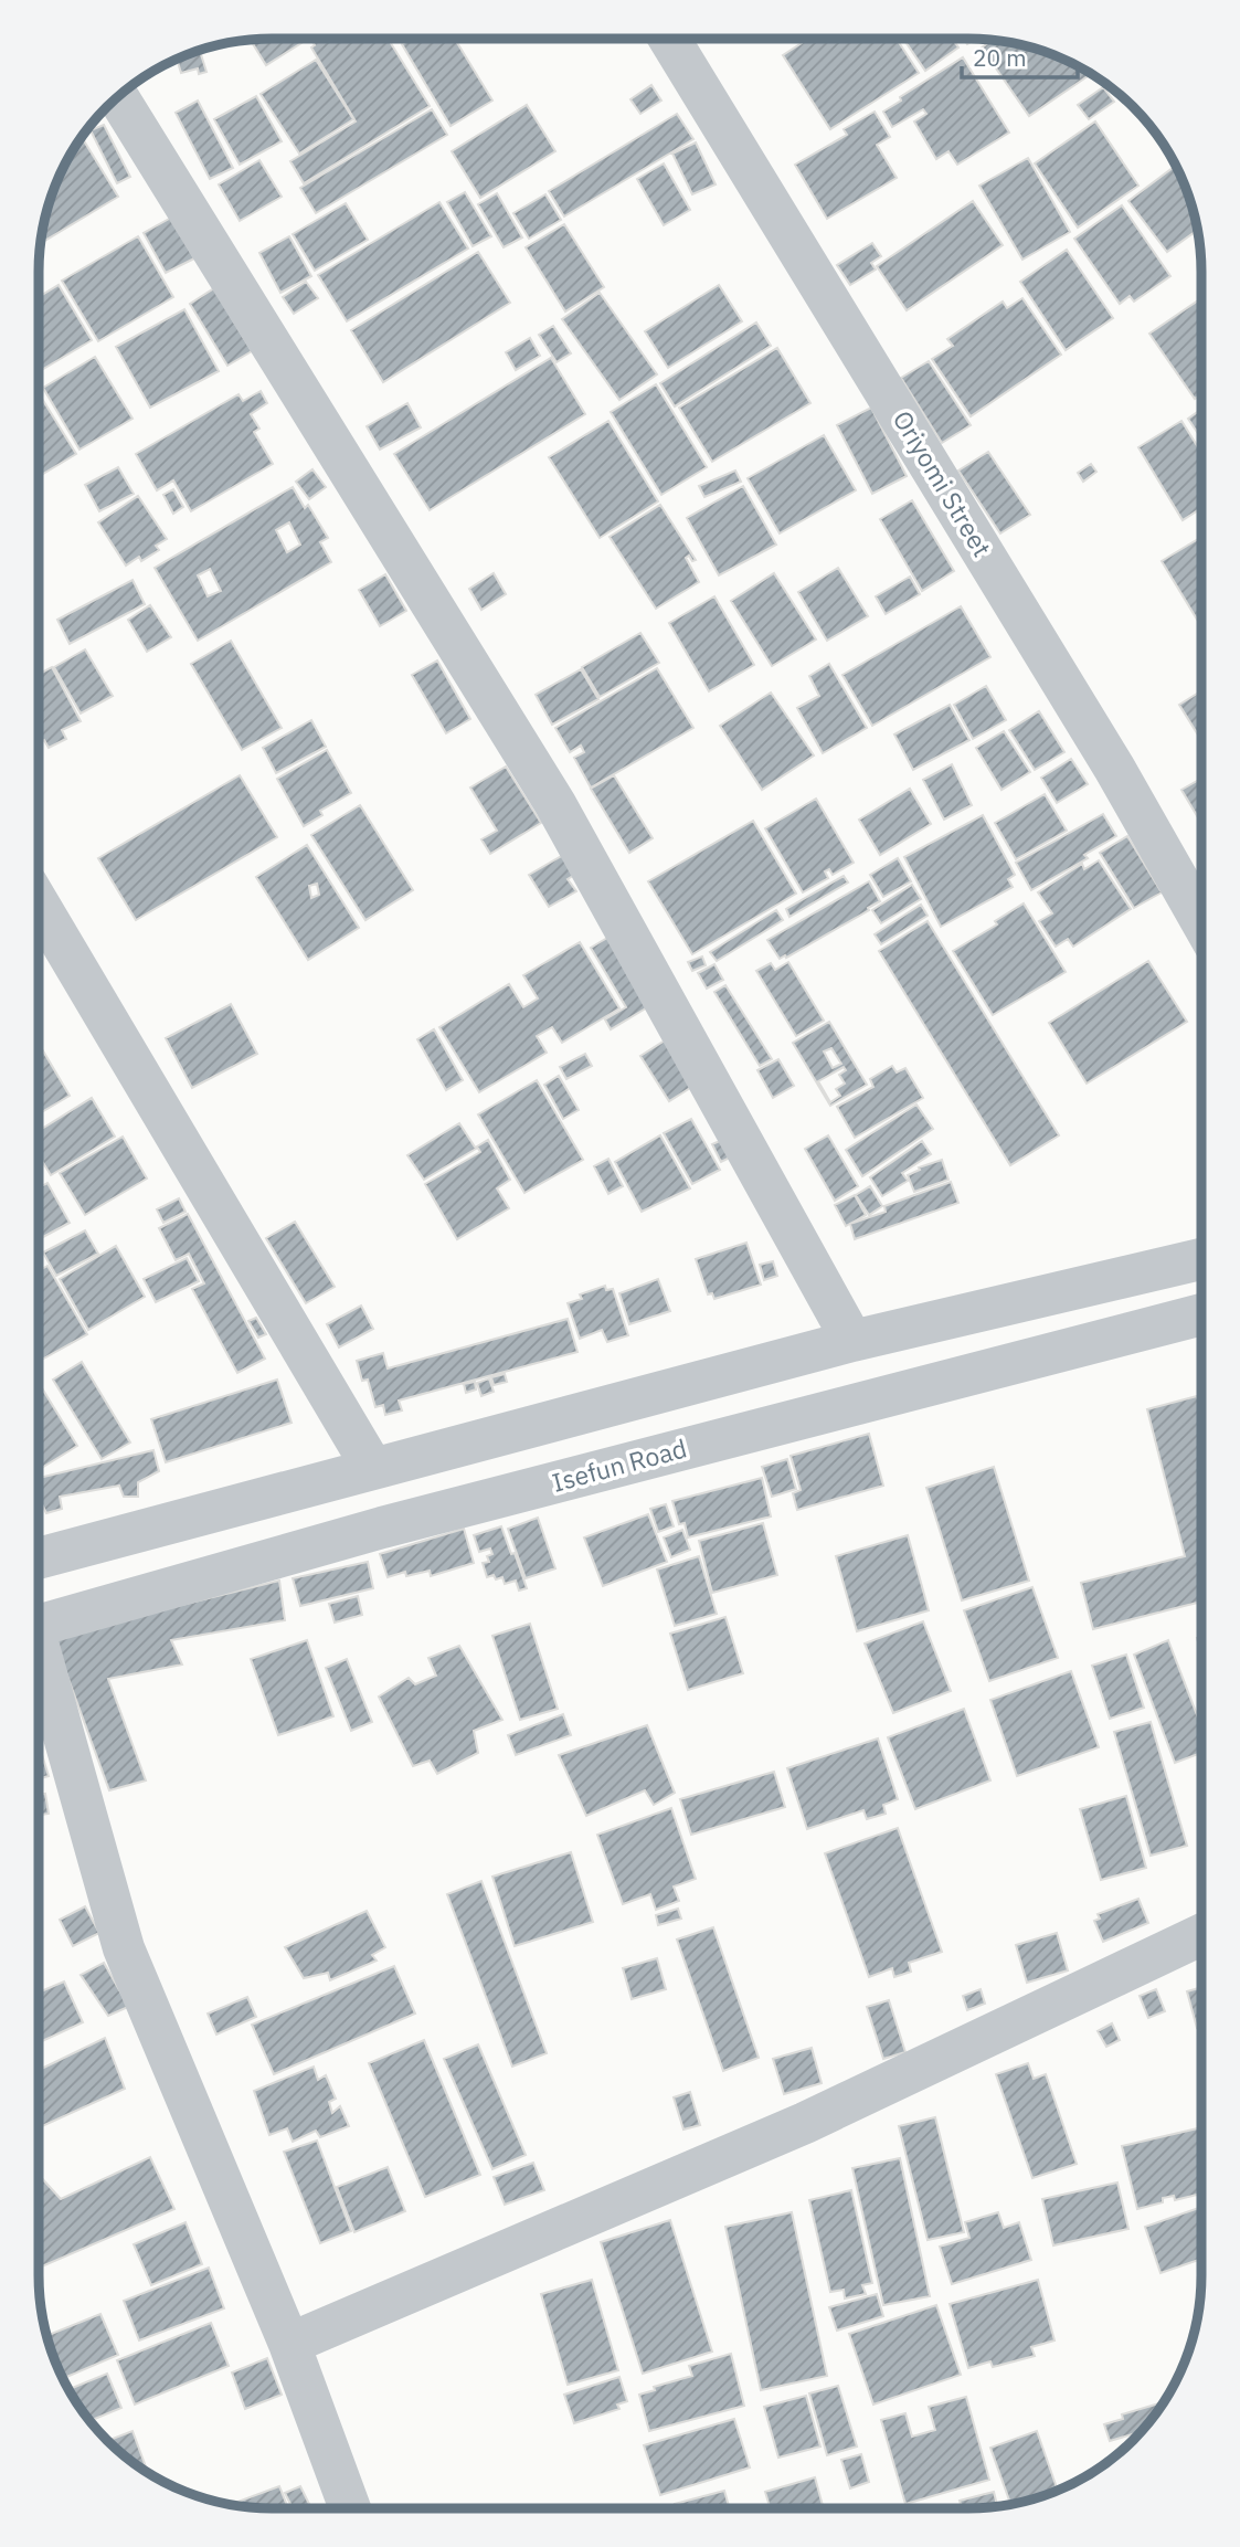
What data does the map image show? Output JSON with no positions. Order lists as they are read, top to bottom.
{
  "streets": {
    "street": ["Oriyomi Street", "Isefun Road"]
  },
  "scale_bar": "20 m"
}
